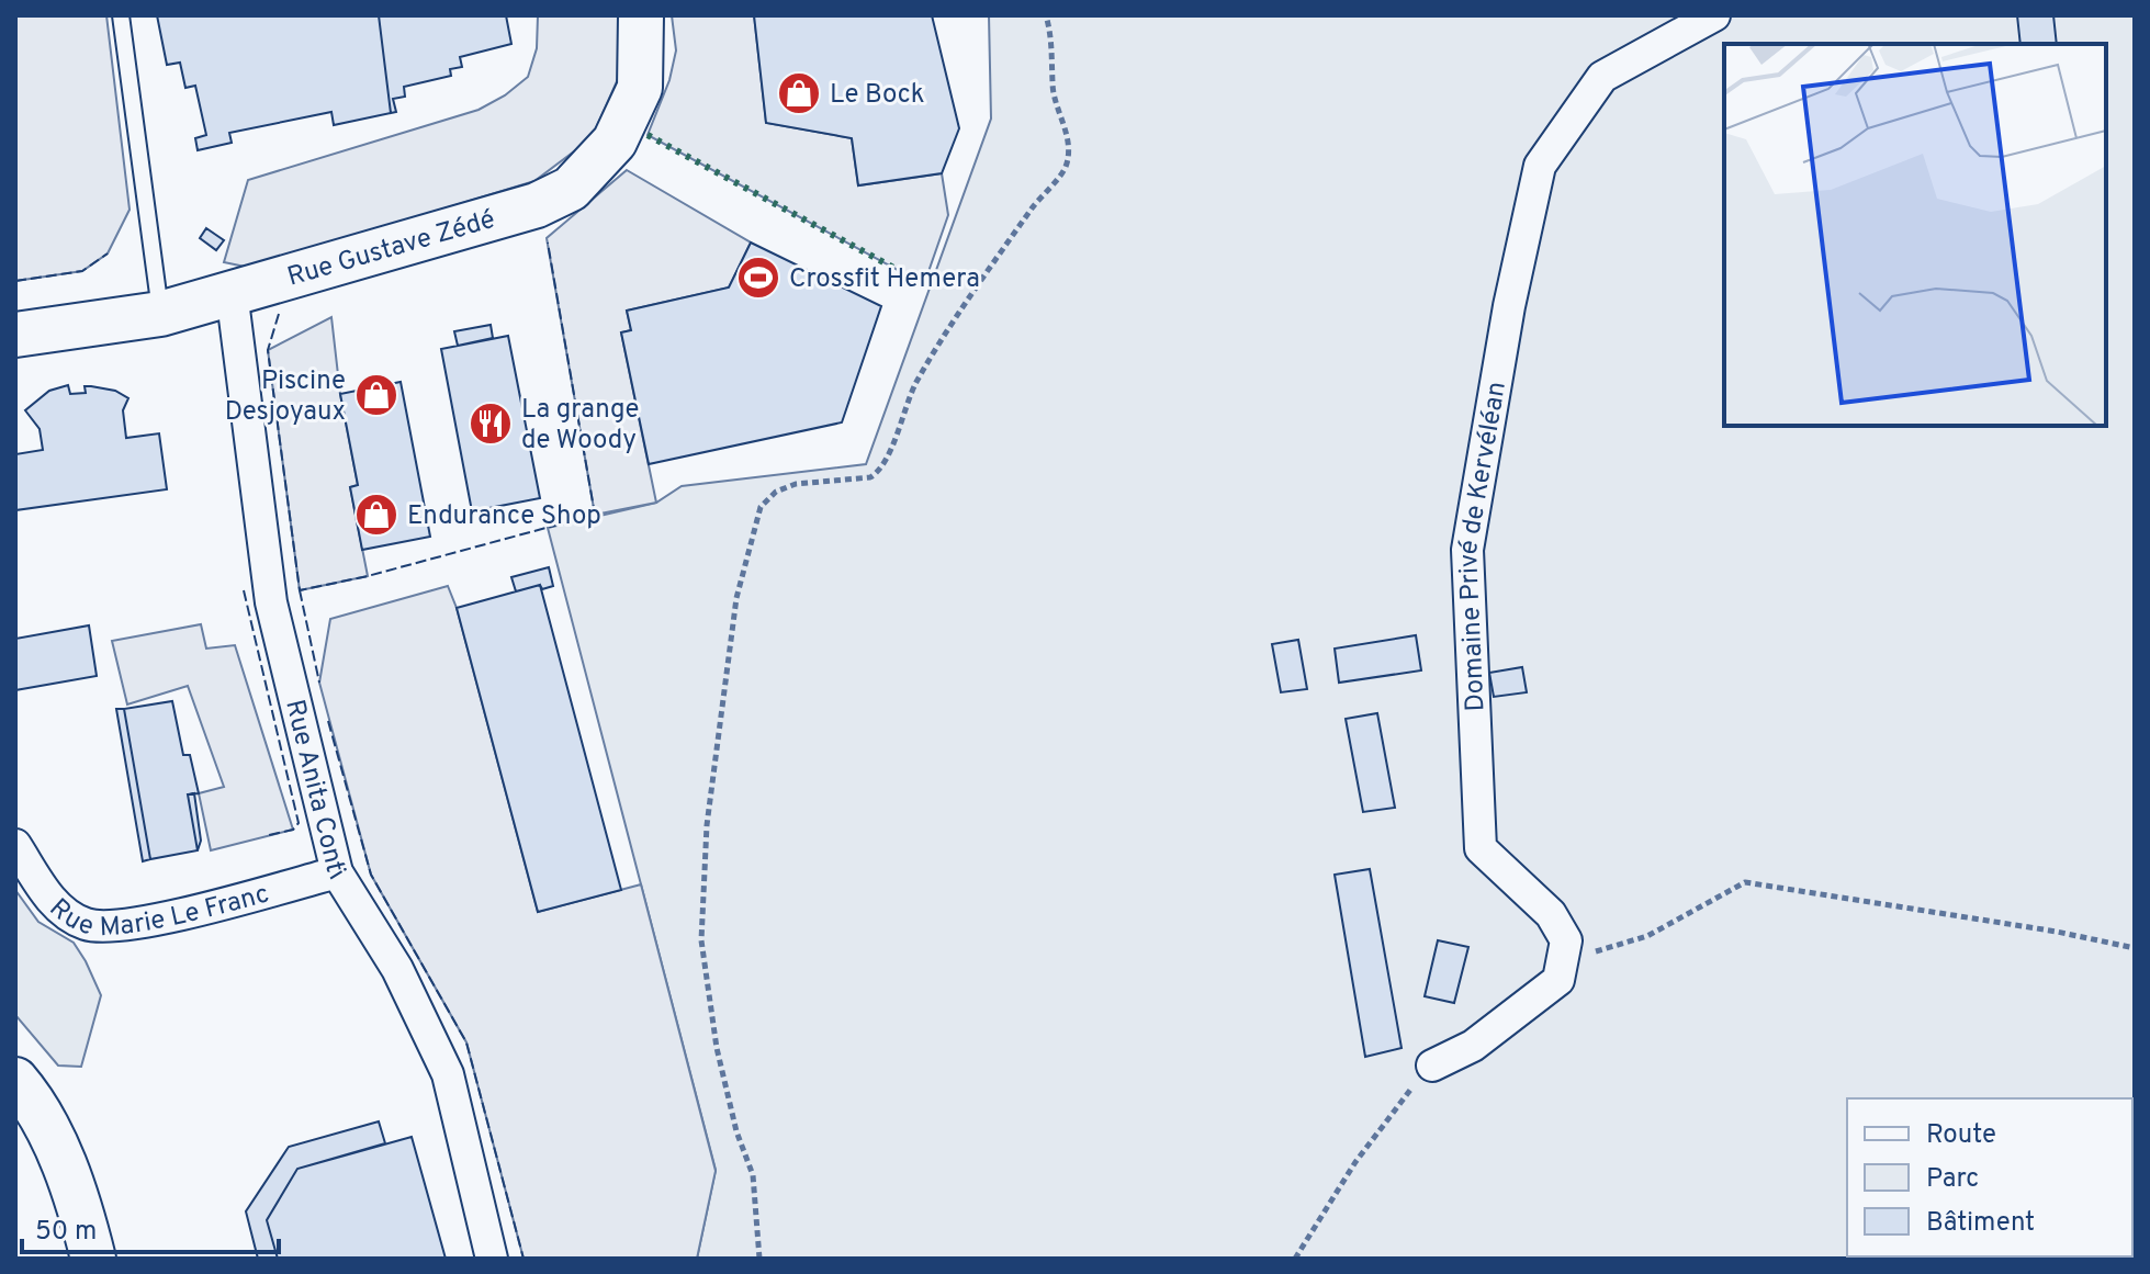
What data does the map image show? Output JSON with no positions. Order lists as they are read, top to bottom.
{
  "streets": {
    "street": [
      "Rue Gustave Zédé",
      "Domaine Privé de Kervéléan",
      "Rue Anita Conti",
      "Rue Marie Le Franc"
    ]
  },
  "crossings": [
    ["Rue Gustave Zédé", "Rue Anita Conti"],
    ["Rue Anita Conti", "Rue Marie Le Franc"]
  ],
  "places": {
    "shop": ["Le Bock", "Piscine Desjoyaux", "Endurance Shop"],
    "sports": ["Crossfit Hemera"],
    "restaurant": ["La grange de Woody"]
  },
  "legend": ["Route", "Parc", "Bâtiment"],
  "scale_bar": "50 m"
}
